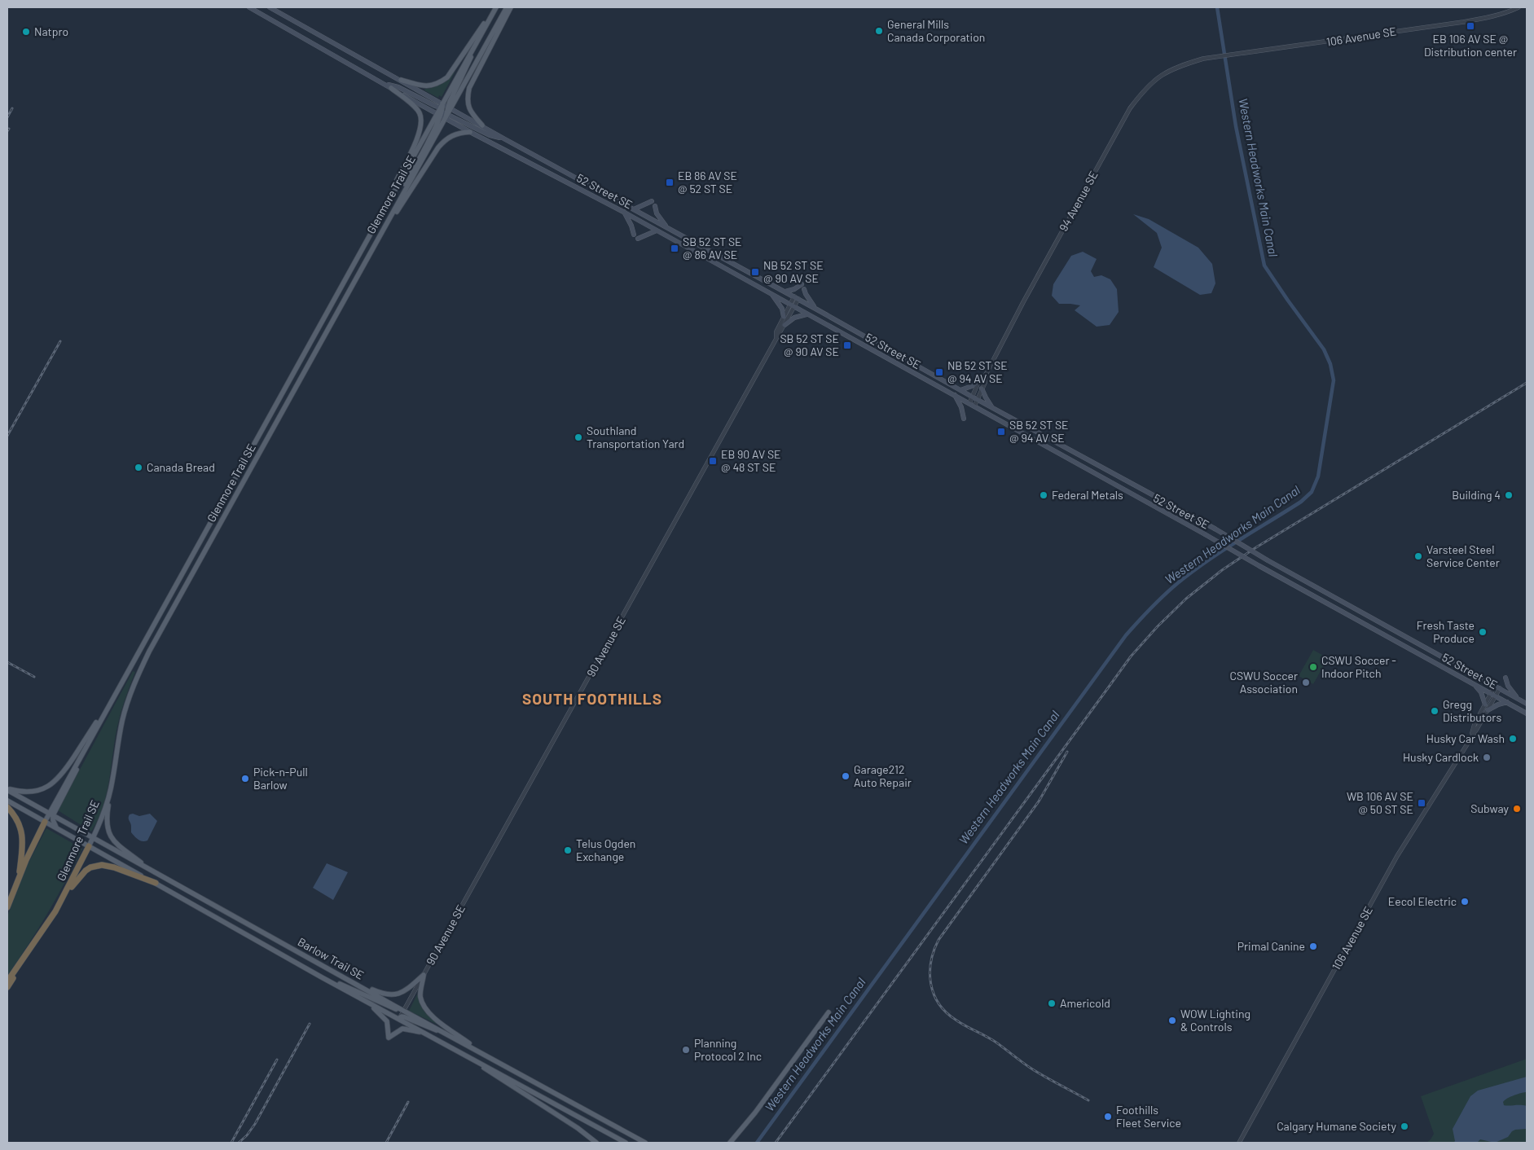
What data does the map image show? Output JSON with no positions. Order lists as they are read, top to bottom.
{
  "streets": {
    "highway": ["Glenmore Trail SE"],
    "main road": ["52 Street SE", "Barlow Trail SE"],
    "street": ["106 Avenue SE", "94 Avenue SE", "90 Avenue SE"]
  },
  "crossings": [
    ["106 Avenue SE", "52 Street SE"],
    ["106 Avenue SE", "94 Avenue SE"],
    ["52 Street SE", "Glenmore Trail SE"],
    ["52 Street SE", "94 Avenue SE"],
    ["52 Street SE", "90 Avenue SE"],
    ["Glenmore Trail SE", "Barlow Trail SE"],
    ["90 Avenue SE", "Barlow Trail SE"]
  ],
  "districts": ["SOUTH FOOTHILLS"],
  "water": ["Western Headworks Main Canal"],
  "places": {
    "transit": [
      "EB 106 AV SE @ Distribution center",
      "EB 86 AV SE @ 52 ST SE",
      "SB 52 ST SE @ 86 AV SE",
      "NB 52 ST SE @ 90 AV SE",
      "SB 52 ST SE @ 90 AV SE",
      "NB 52 ST SE @ 94 AV SE",
      "SB 52 ST SE @ 94 AV SE",
      "EB 90 AV SE @ 48 ST SE",
      "WB 106 AV SE @ 50 ST SE"
    ],
    "other": [
      "General Mills Canada Corporation",
      "Natpro",
      "Southland Transportation Yard",
      "Canada Bread",
      "Federal Metals",
      "Building 4",
      "Varsteel Steel Service Center",
      "Fresh Taste Produce",
      "CSWU Soccer - Indoor Pitch",
      "CSWU Soccer Association",
      "Gregg Distributors",
      "Husky Car Wash",
      "Husky Cardlock",
      "Garage212 Auto Repair",
      "Pick-n-Pull Barlow",
      "Subway",
      "Telus Ogden Exchange",
      "Eecol Electric",
      "Primal Canine",
      "Americold",
      "WOW Lighting & Controls",
      "Planning Protocol 2 Inc",
      "Foothills Fleet Service",
      "Calgary Humane Society"
    ]
  }
}
